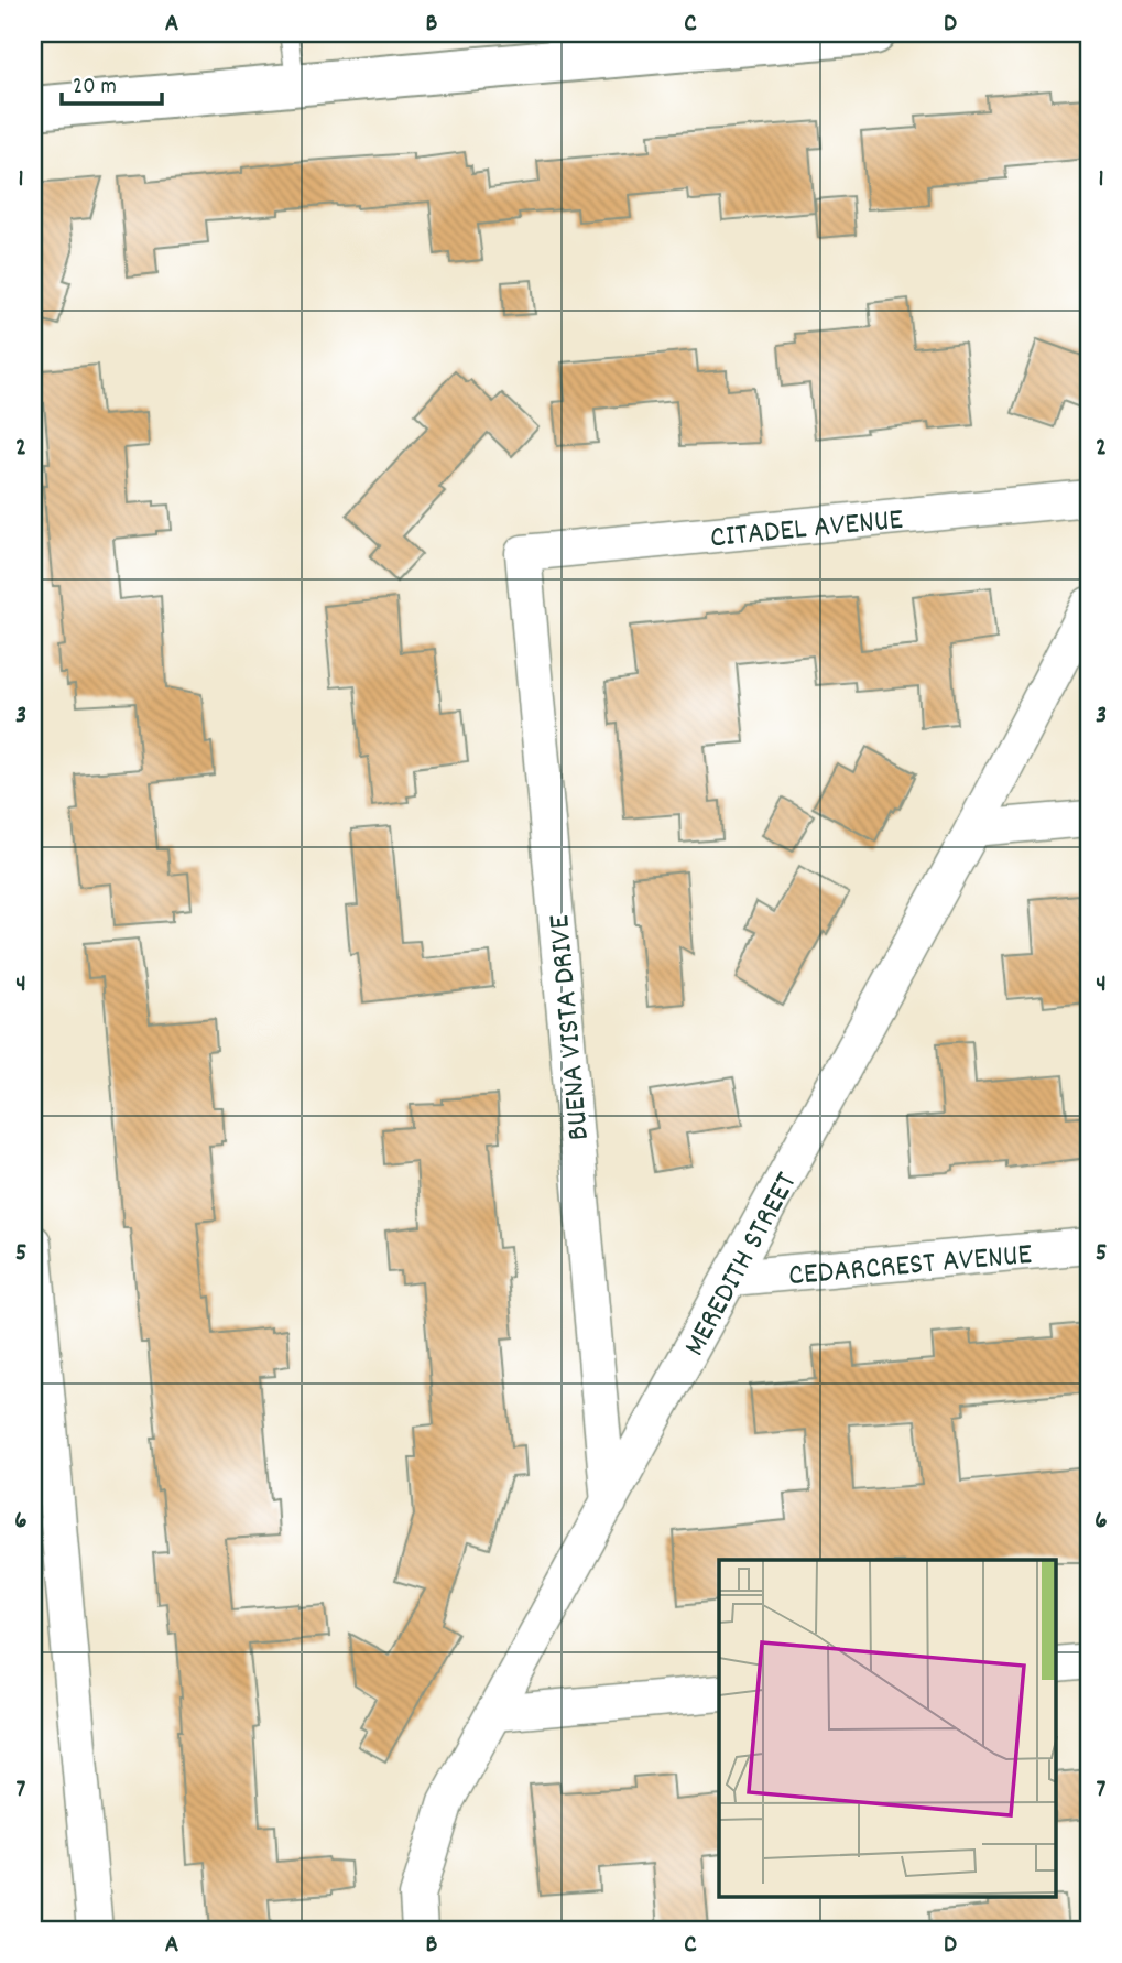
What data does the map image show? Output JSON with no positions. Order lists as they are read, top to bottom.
{
  "streets": {
    "street": [
      "CITADEL AVENUE",
      "BUENA VISTA DRIVE",
      "CEDARCREST AVENUE",
      "MEREDITH STREET"
    ]
  },
  "crossings": [
    ["CITADEL AVENUE", "BUENA VISTA DRIVE"],
    ["BUENA VISTA DRIVE", "MEREDITH STREET"],
    ["CEDARCREST AVENUE", "MEREDITH STREET"]
  ],
  "scale_bar": "20 m",
  "grid": {
    "columns": [
      "A",
      "B",
      "C",
      "D"
    ],
    "rows": [
      "1",
      "2",
      "3",
      "4",
      "5",
      "6",
      "7"
    ]
  }
}
